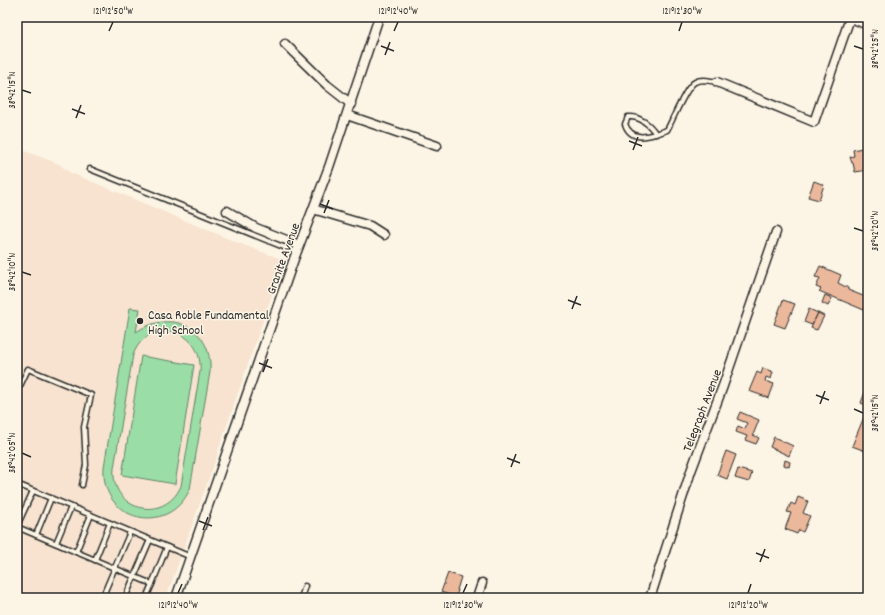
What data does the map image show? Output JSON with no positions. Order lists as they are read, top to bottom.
{
  "streets": {
    "street": ["Granite Avenue", "Telegraph Avenue"]
  },
  "places": ["Casa Roble Fundamental High School"],
  "coordinates": [
    "121°12'50\"W",
    "121°12'40\"W",
    "121°12'30\"W",
    "38°42'25\"N",
    "38°42'15\"N",
    "38°42'20\"N",
    "38°42'10\"N",
    "38°42'05\"N",
    "121°12'20\"W"
  ]
}
